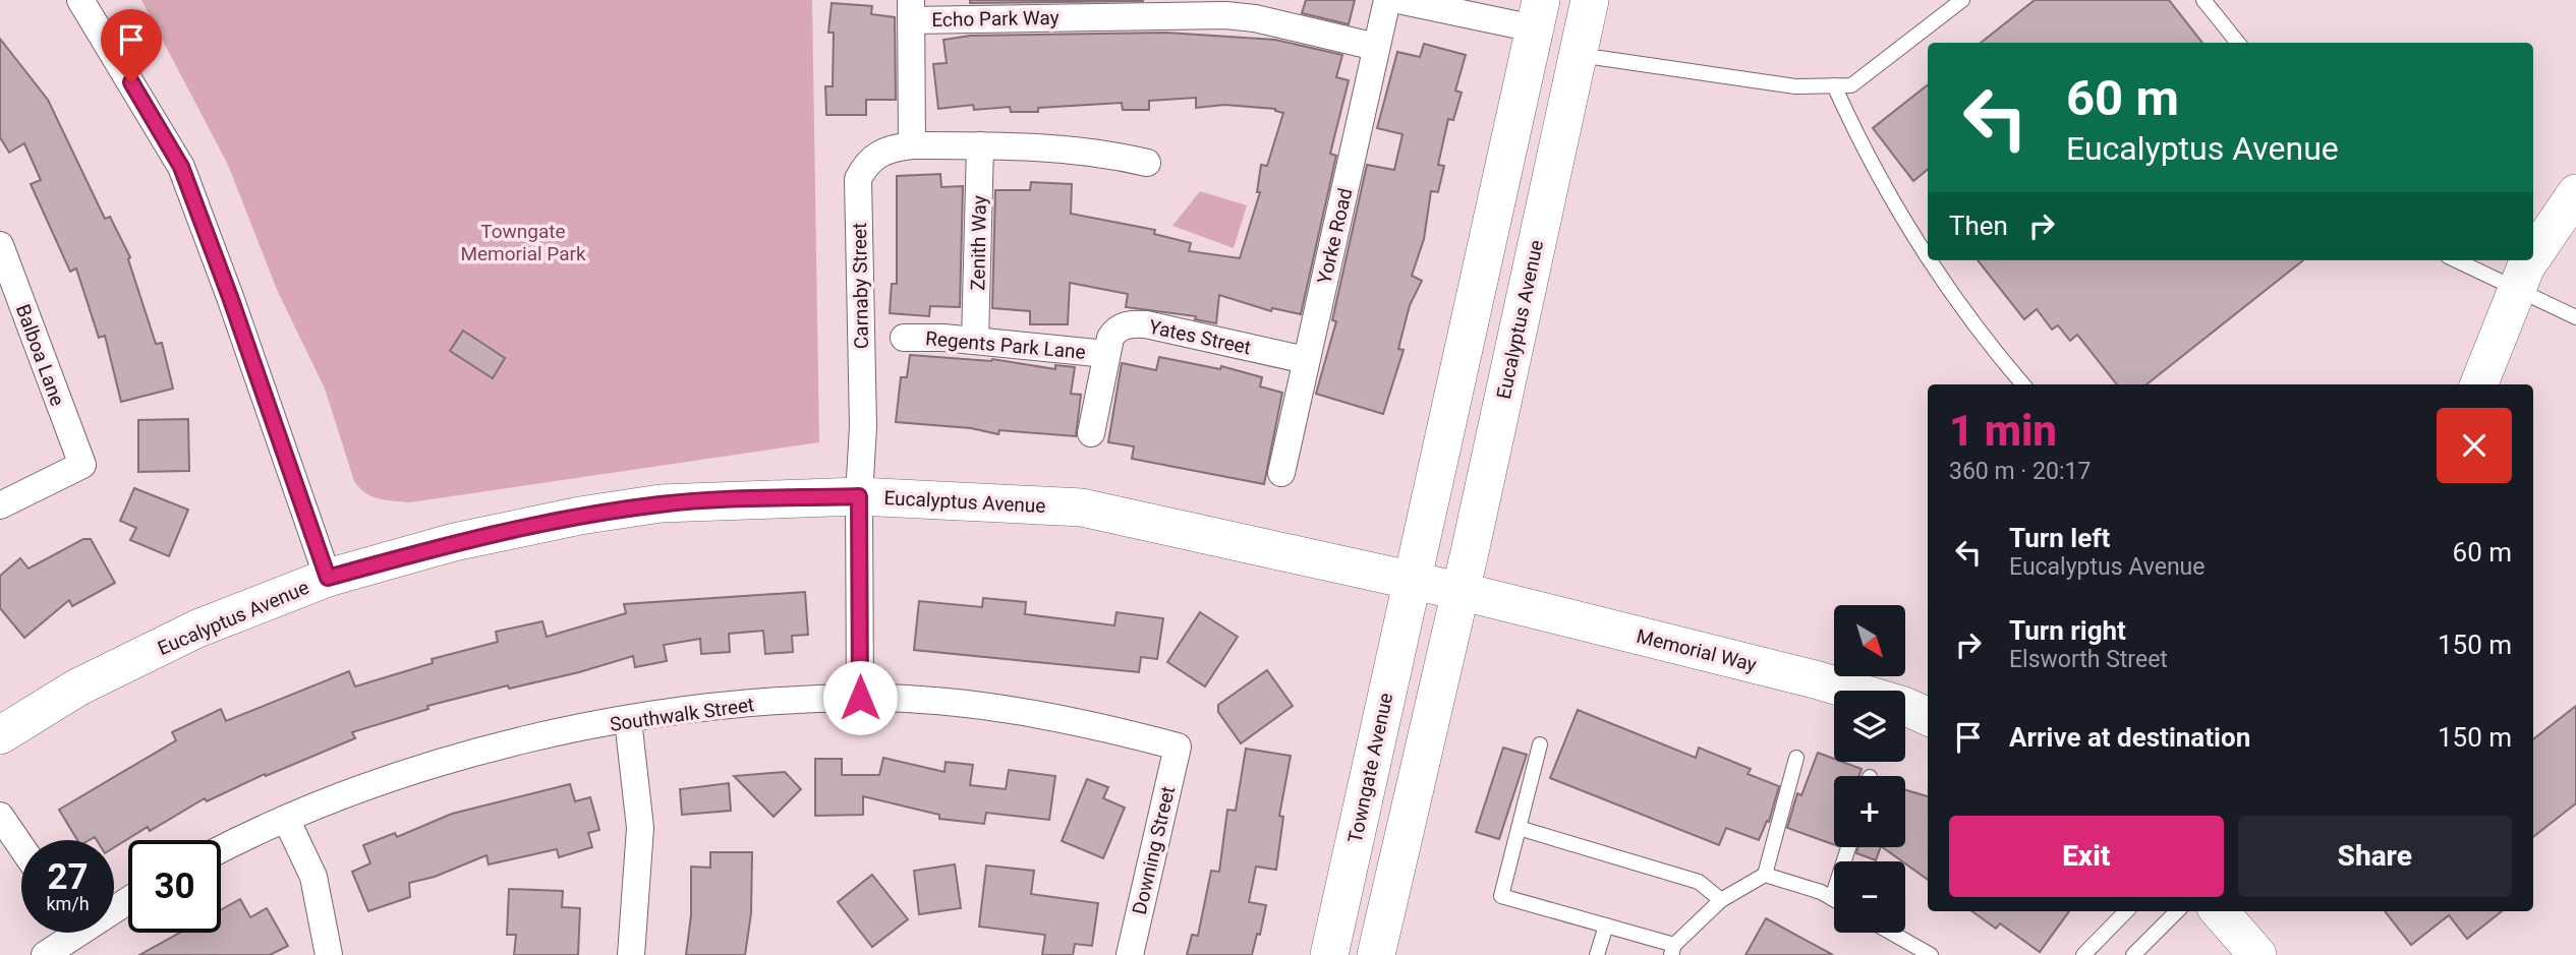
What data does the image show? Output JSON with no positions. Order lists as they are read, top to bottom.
{
  "streets": {
    "street": [
      "Echo Park Way",
      "Yorke Road",
      "Zenith Way",
      "Carnaby Street",
      "Eucalyptus Avenue",
      "Yates Street",
      "Regents Park Lane",
      "Balboa Lane",
      "Memorial Way",
      "Southwalk Street",
      "Towngate Avenue",
      "Downing Street"
    ]
  },
  "crossings": [
    ["Echo Park Way", "Yorke Road"],
    ["Yorke Road", "Yates Street"],
    ["Zenith Way", "Carnaby Street"],
    ["Zenith Way", "Regents Park Lane"],
    ["Carnaby Street", "Eucalyptus Avenue"],
    ["Carnaby Street", "Southwalk Street"],
    ["Eucalyptus Avenue", "Memorial Way"],
    ["Eucalyptus Avenue", "Towngate Avenue"],
    ["Yates Street", "Regents Park Lane"],
    ["Southwalk Street", "Downing Street"]
  ],
  "parks": ["Towngate Memorial Park"],
  "north": "bottom right",
  "page": {
    "turn": ["60 m", "Eucalyptus Avenue"],
    "then": "Then",
    "heading": ["1 min", "360 m · 20:17"],
    "list": [
      {
        "name": "Turn left",
        "note": "Eucalyptus Avenue",
        "value": "60 m"
      },
      {
        "name": "Turn right",
        "note": "Elsworth Street",
        "value": "150 m"
      },
      {
        "name": "Arrive at destination",
        "value": "150 m"
      }
    ],
    "map_buttons": ["+", "−"],
    "buttons": ["Exit", "Share"],
    "speed": "27 km/h",
    "limit": "30"
  }
}
